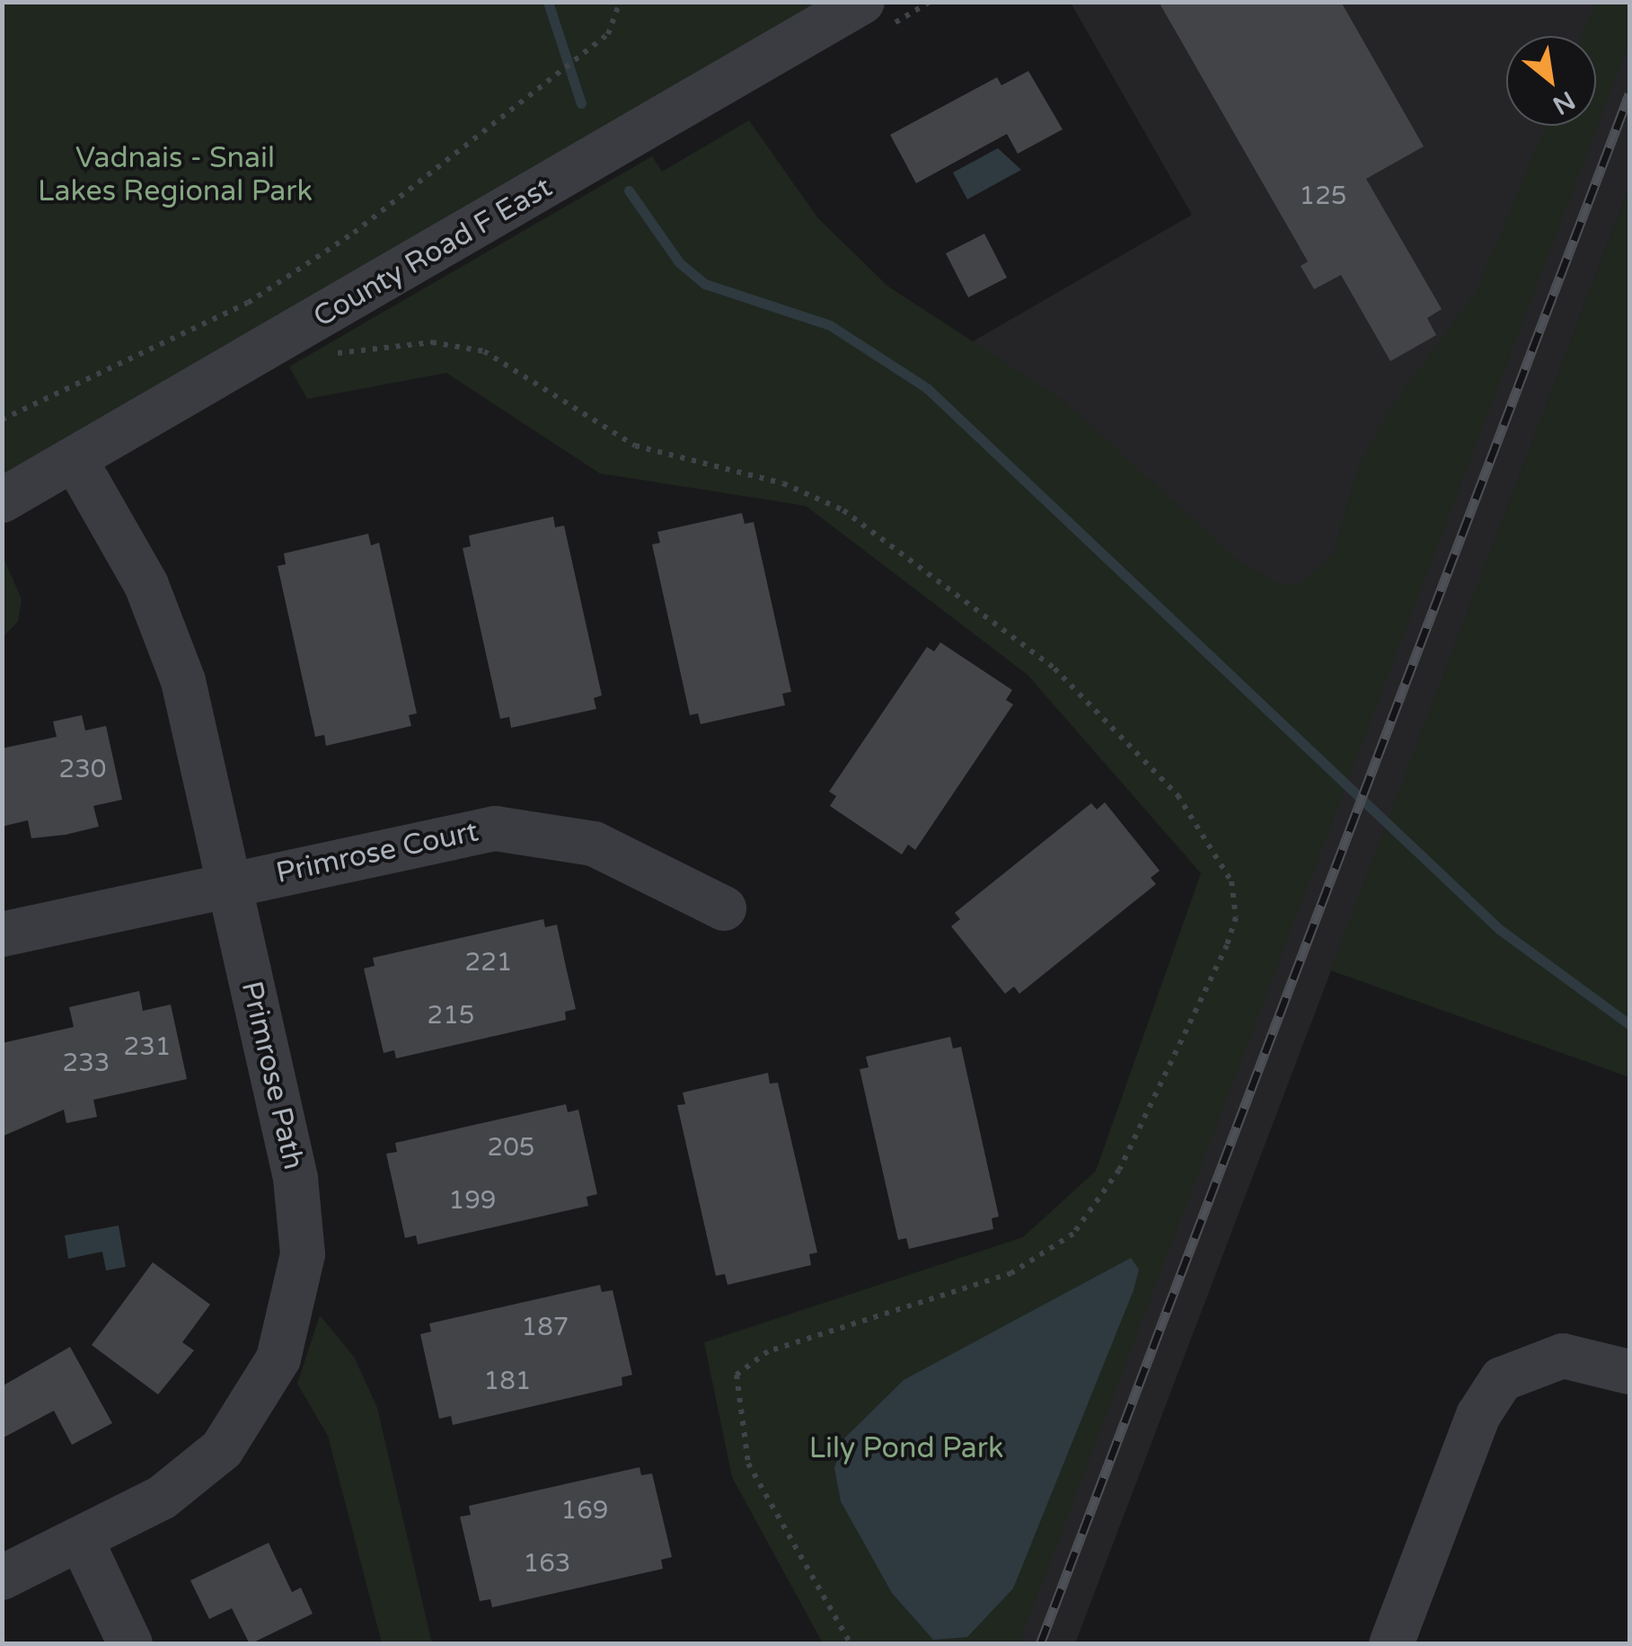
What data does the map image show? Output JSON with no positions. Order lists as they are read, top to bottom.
{
  "streets": {
    "street": ["County Road F East", "Primrose Court", "Primrose Path"]
  },
  "crossings": [
    ["County Road F East", "Primrose Path"],
    ["Primrose Court", "Primrose Path"]
  ],
  "parks": ["Vadnais - Snail Lakes Regional Park", "Lily Pond Park"],
  "house_numbers": [
    "125",
    "230",
    "221",
    "215",
    "231",
    "233",
    "205",
    "199",
    "187",
    "181",
    "169",
    "163"
  ],
  "north": "bottom right"
}
